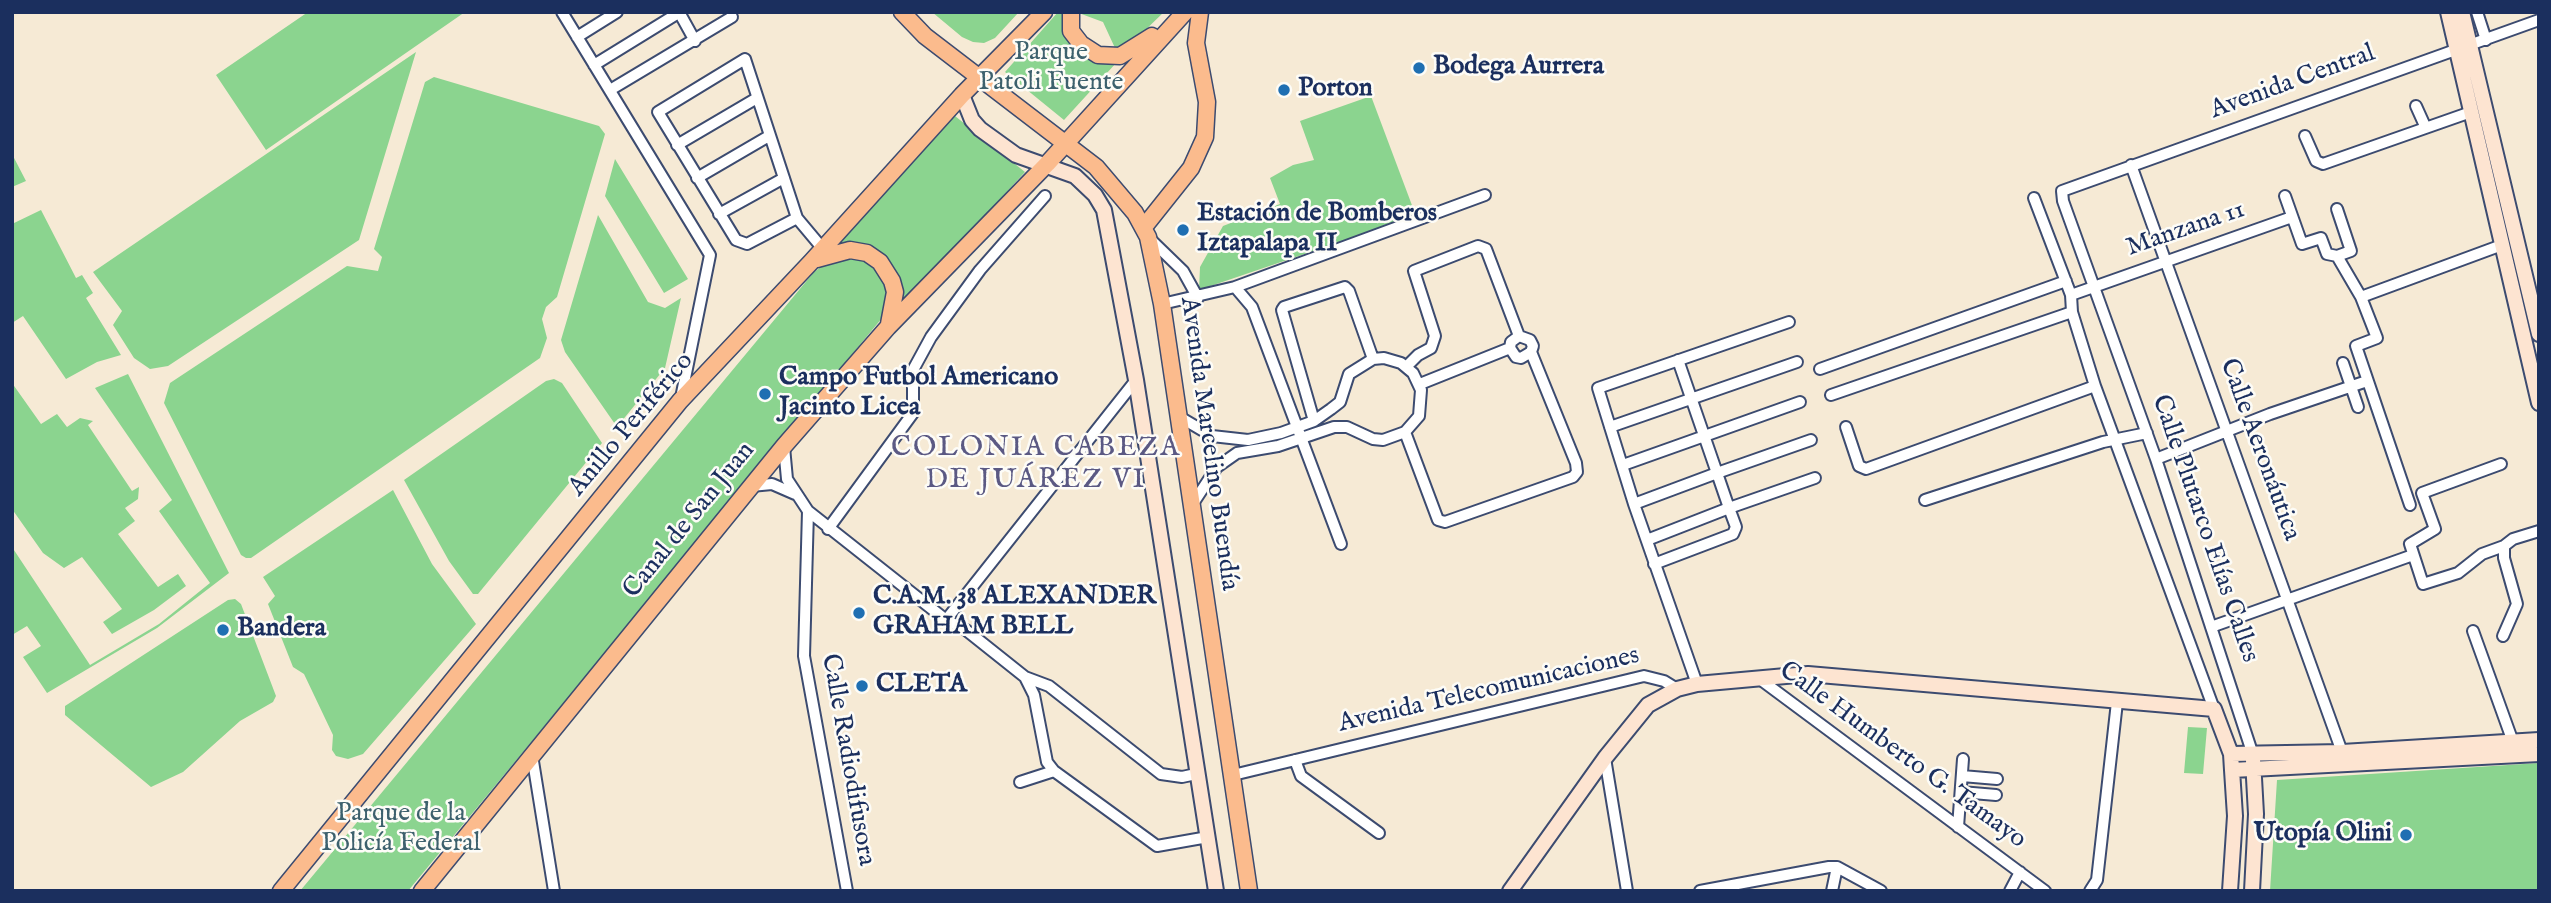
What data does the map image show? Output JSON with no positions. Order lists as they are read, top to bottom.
{
  "streets": {
    "main road": ["Anillo Periférico", "Avenida Marcelino Buendía", "Canal de San Juan"],
    "street": [
      "Avenida Central",
      "Manzana 11",
      "Calle Aeronáutica",
      "Calle Plutarco Elías Calles",
      "Avenida Telecomunicaciones",
      "Calle Humberto G. Tamayo",
      "Calle Radiodifusora"
    ]
  },
  "crossings": [
    ["Avenida Central", "Calle Aeronáutica"],
    ["Avenida Central", "Calle Plutarco Elías Calles"],
    ["Manzana 11", "Calle Aeronáutica"],
    ["Manzana 11", "Calle Plutarco Elías Calles"],
    ["Anillo Periférico", "Avenida Marcelino Buendía"],
    ["Avenida Marcelino Buendía", "Canal de San Juan"],
    ["Avenida Marcelino Buendía", "Avenida Telecomunicaciones"],
    ["Calle Plutarco Elías Calles", "Avenida Telecomunicaciones"],
    ["Avenida Telecomunicaciones", "Calle Humberto G. Tamayo"]
  ],
  "districts": ["COLONIA CABEZA DE JUÁREZ VI"],
  "parks": ["Parque Patoli Fuente", "Parque de la Policía Federal"],
  "places": [
    "Bodega Aurrera",
    "Porton",
    "Estación de Bomberos Iztapalapa II",
    "Campo Futbol Americano Jacinto Licea",
    "C.A.M. 38 ALEXANDER GRAHAM BELL",
    "Bandera",
    "CLETA",
    "Utopía Olini"
  ]
}
